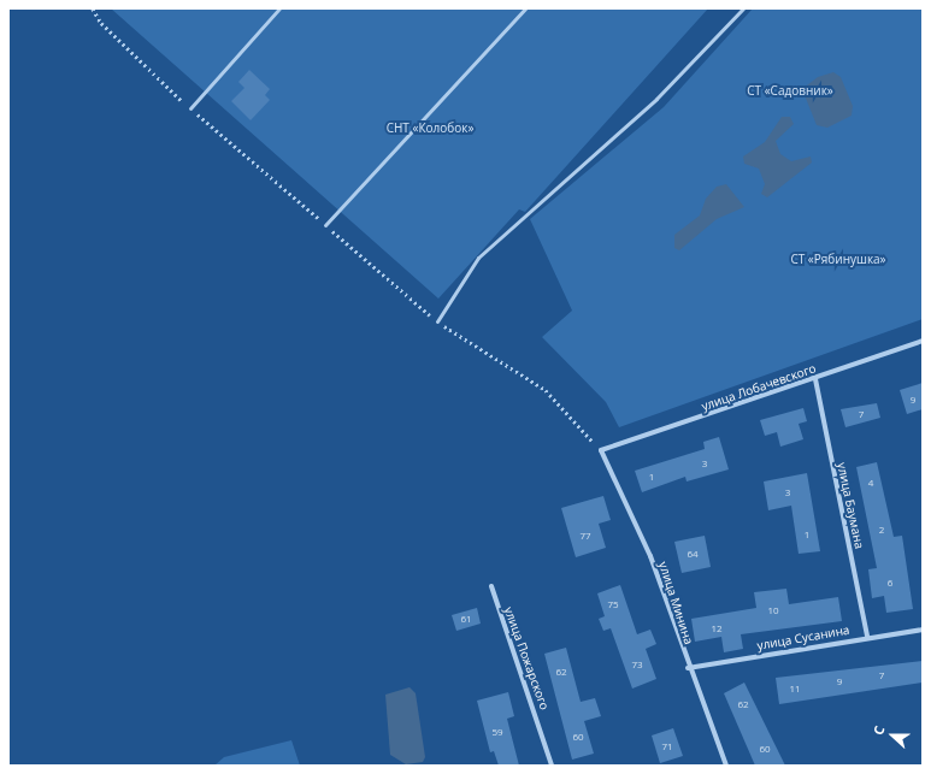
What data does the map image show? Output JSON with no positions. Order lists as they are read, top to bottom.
{
  "streets": {
    "street": [
      "улица Лобачевского",
      "улица Баумана",
      "улица Минина",
      "улица Сусанина",
      "улица Пожарского"
    ]
  },
  "crossings": [
    ["улица Лобачевского", "улица Баумана"],
    ["улица Лобачевского", "улица Минина"],
    ["улица Баумана", "улица Сусанина"],
    ["улица Минина", "улица Сусанина"]
  ],
  "parks": ["СТ «Садовник»", "СНТ «Колобок»", "СТ «Рябинушка»"],
  "house_numbers": [
    "9",
    "7",
    "3",
    "1",
    "4",
    "3",
    "2",
    "1",
    "77",
    "64",
    "6",
    "75",
    "10",
    "61",
    "12",
    "73",
    "62",
    "7",
    "9",
    "11",
    "62",
    "59",
    "60",
    "71",
    "60"
  ],
  "north": "left"
}
